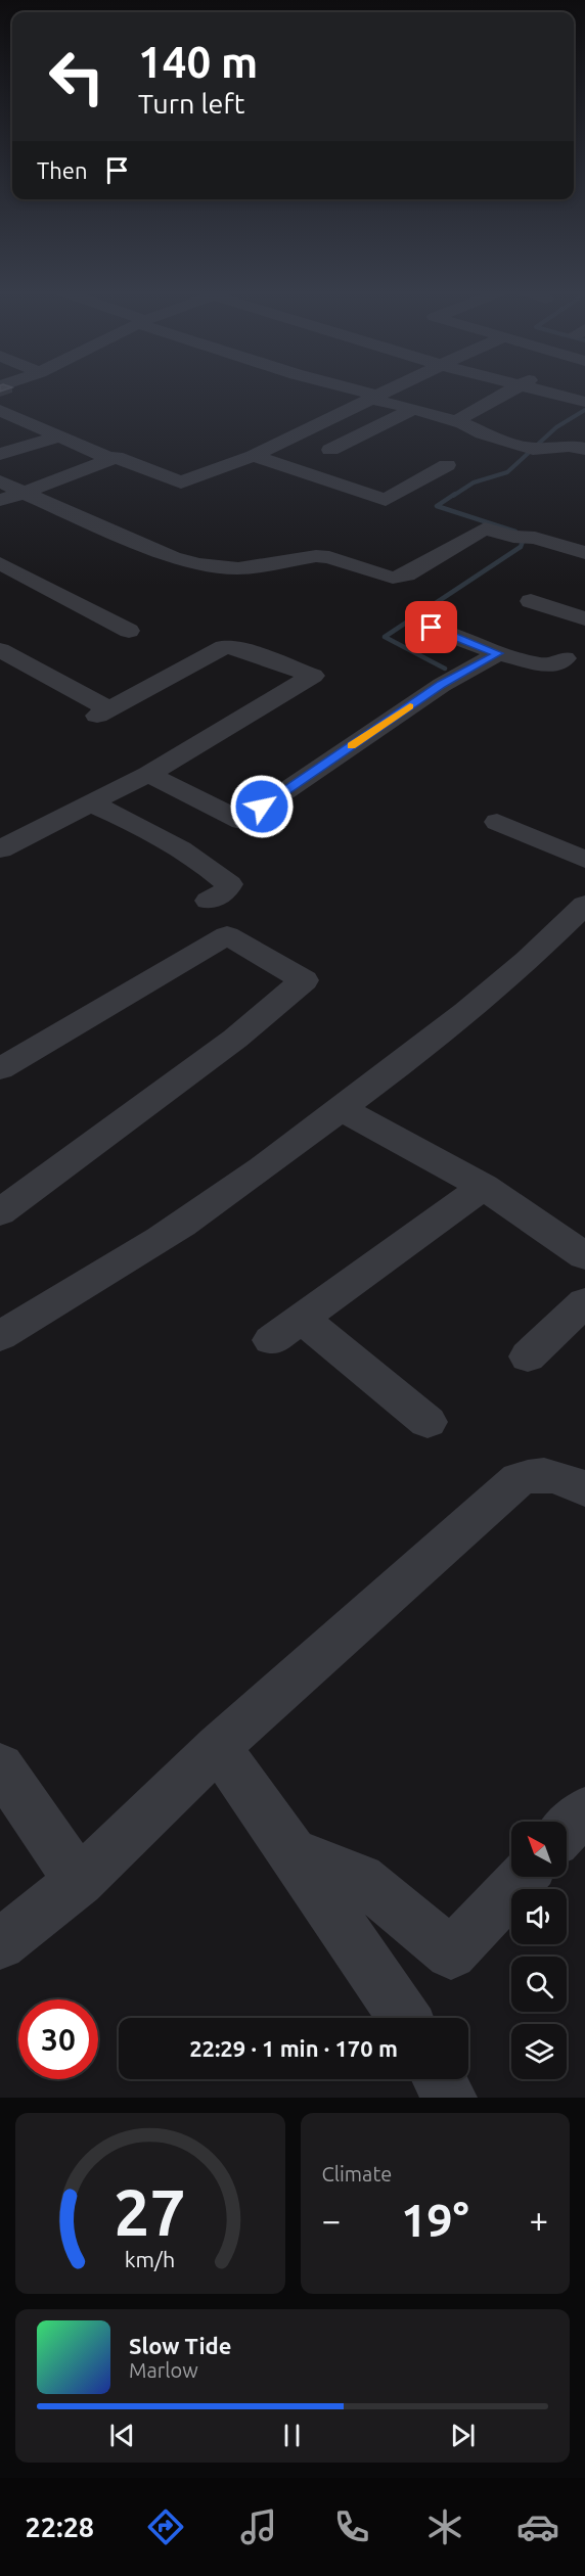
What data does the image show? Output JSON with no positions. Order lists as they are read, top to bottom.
{
  "north": "top left",
  "page": {
    "turn": ["140 m", "Turn left"],
    "then": "Then",
    "limit": "30",
    "trip": "22:29 · 1 min · 170 m",
    "tile": "Climate",
    "heat": ["−", "19°", "+"],
    "song": ["Slow Tide", "Marlow"],
    "tabs": "22:28",
    "gauge": ["27", "km/h"]
  }
}
